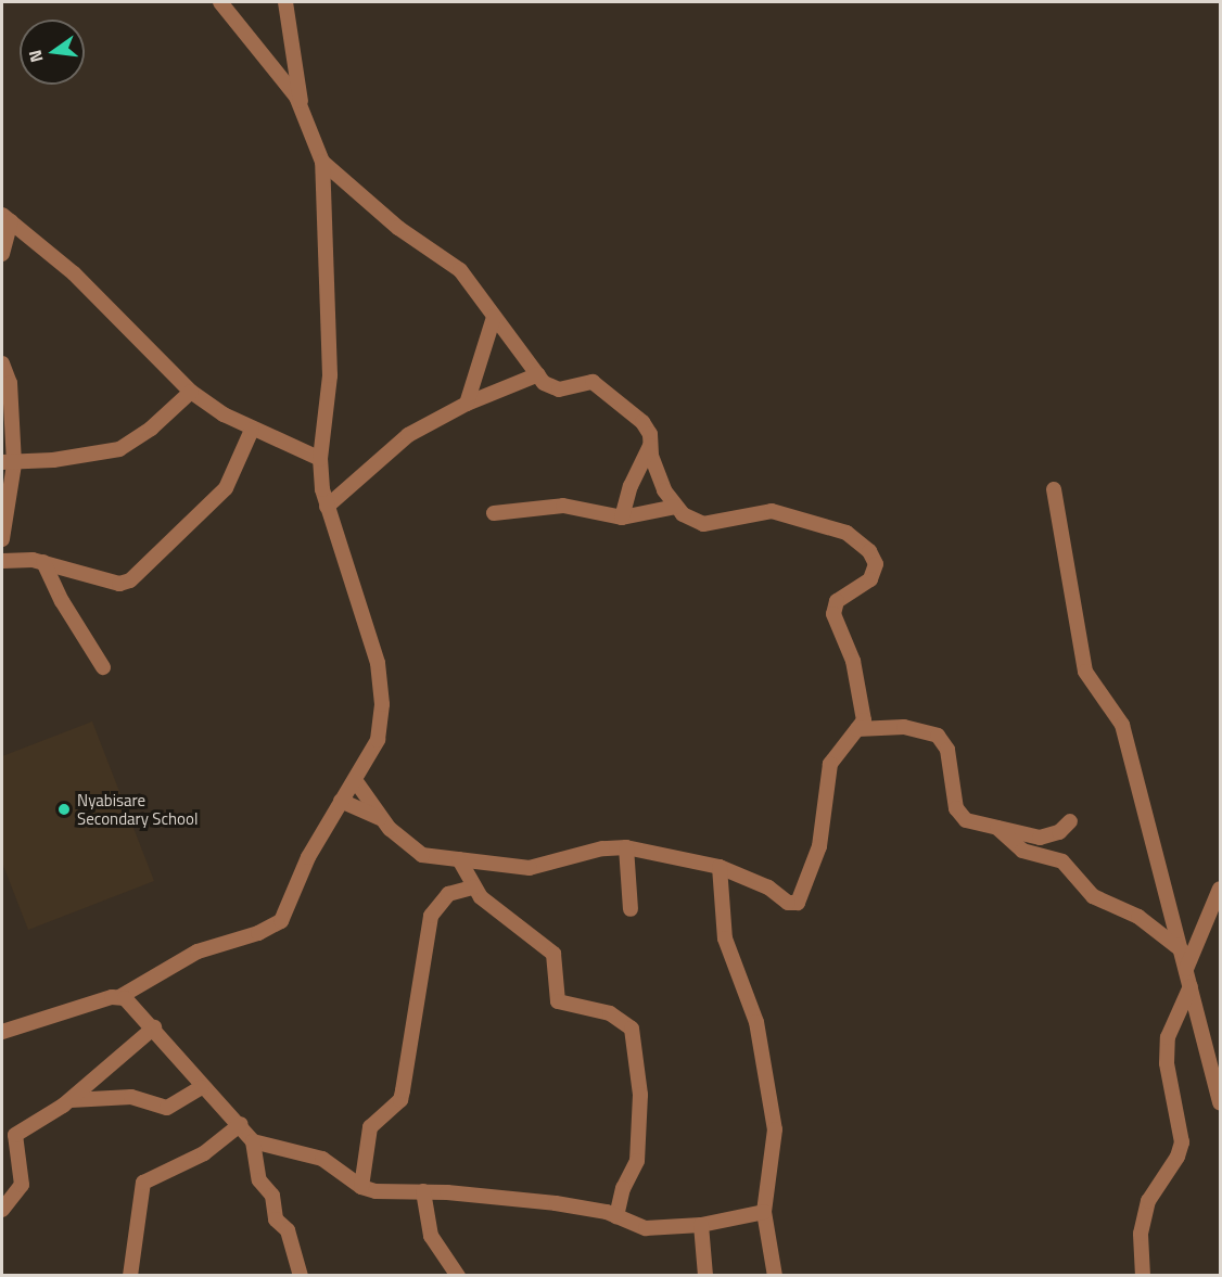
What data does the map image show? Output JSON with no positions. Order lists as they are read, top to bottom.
{
  "places": ["Nyabisare Secondary School"],
  "north": "left"
}
